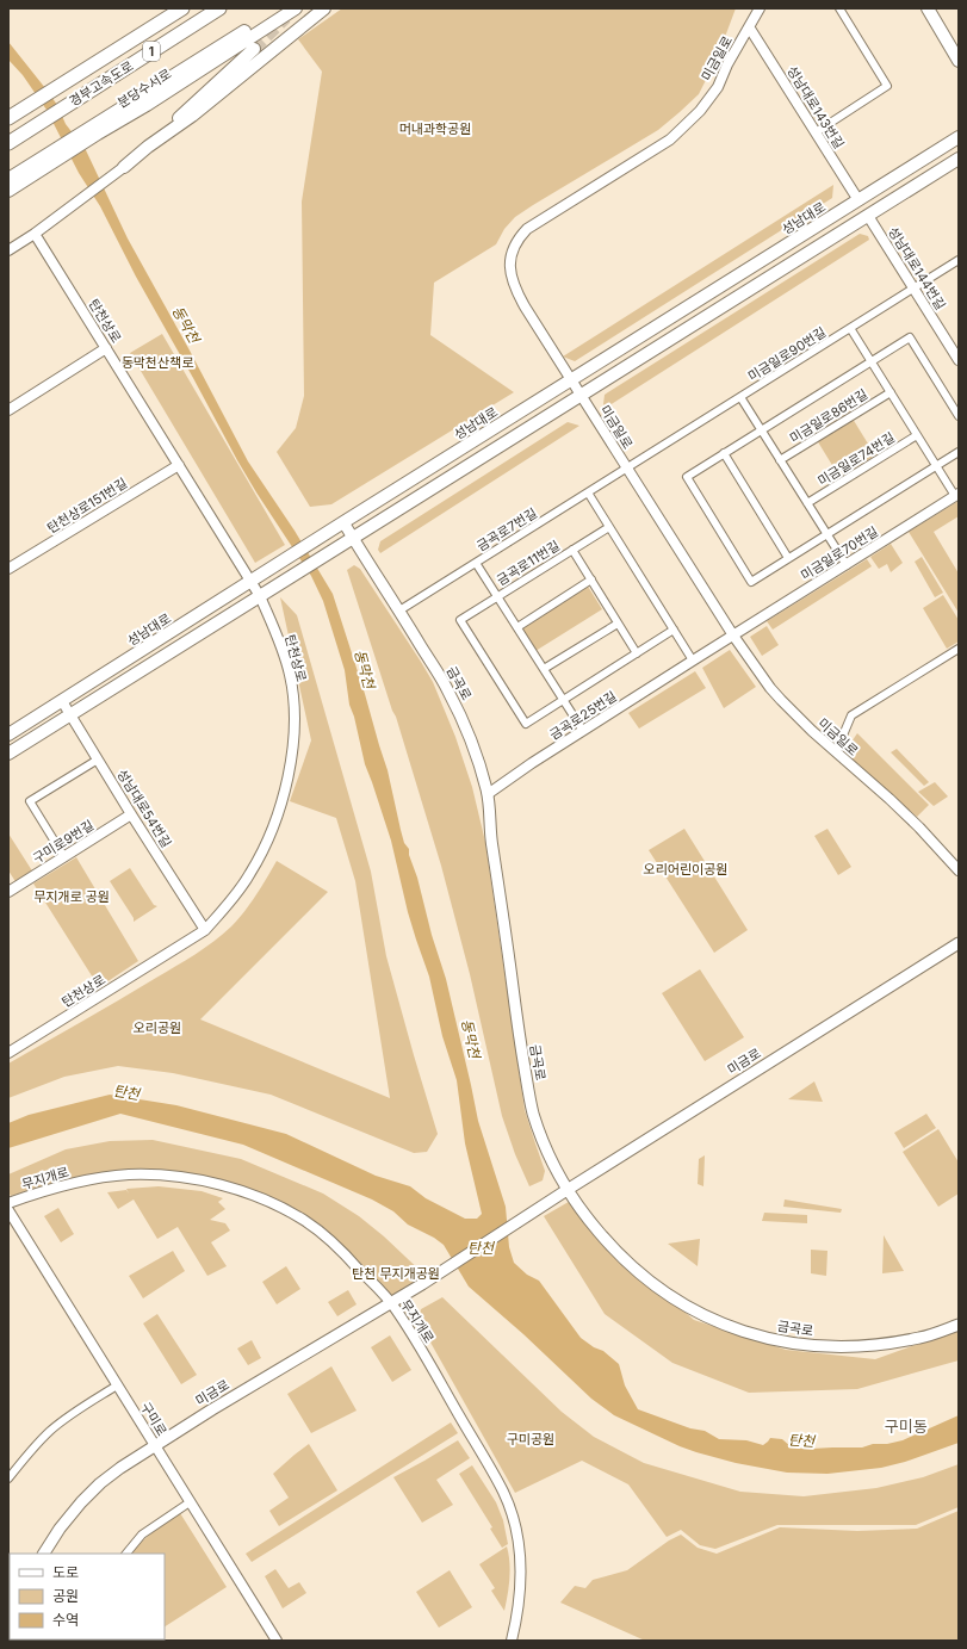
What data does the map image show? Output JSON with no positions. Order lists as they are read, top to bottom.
{
  "streets": {
    "highway": ["1", "경부고속도로"],
    "main road": [
      "분당수서로",
      "성남대로",
      "금곡로",
      "미금로"
    ],
    "street": [
      "미금일로",
      "성남대로143번길",
      "성남대로144번길",
      "탄천상로",
      "미금일로90번길",
      "미금일로86번길",
      "미금일로74번길",
      "탄천상로151번길",
      "금곡로7번길",
      "미금일로70번길",
      "금곡로11번길",
      "금곡로25번길",
      "성남대로54번길",
      "구미로9번길",
      "무지개로",
      "구미로"
    ]
  },
  "crossings": [
    ["미금일로", "성남대로143번길"],
    ["미금일로", "성남대로"],
    ["미금일로", "미금일로90번길"],
    ["미금일로", "금곡로7번길"],
    ["미금일로", "미금일로70번길"],
    ["미금일로", "금곡로25번길"],
    ["성남대로143번길", "성남대로"],
    ["성남대로", "탄천상로"],
    ["성남대로", "금곡로"],
    ["성남대로", "성남대로54번길"],
    ["성남대로144번길", "미금일로90번길"],
    ["탄천상로", "탄천상로151번길"],
    ["탄천상로", "성남대로54번길"],
    ["미금일로90번길", "금곡로7번길"],
    ["금곡로7번길", "금곡로11번길"],
    ["금곡로7번길", "금곡로"],
    ["미금일로70번길", "금곡로25번길"],
    ["금곡로11번길", "금곡로25번길"],
    ["금곡로", "금곡로25번길"],
    ["금곡로", "미금로"],
    ["성남대로54번길", "구미로9번길"],
    ["미금로", "무지개로"],
    ["미금로", "구미로"]
  ],
  "districts": ["구미동"],
  "water": ["동막천", "탄천"],
  "parks": [
    "머내과학공원",
    "동막천산책로",
    "오리어린이공원",
    "무지개로 공원",
    "오리공원",
    "탄천 무지개공원",
    "구미공원"
  ],
  "legend": ["도로", "공원", "수역"]
}
